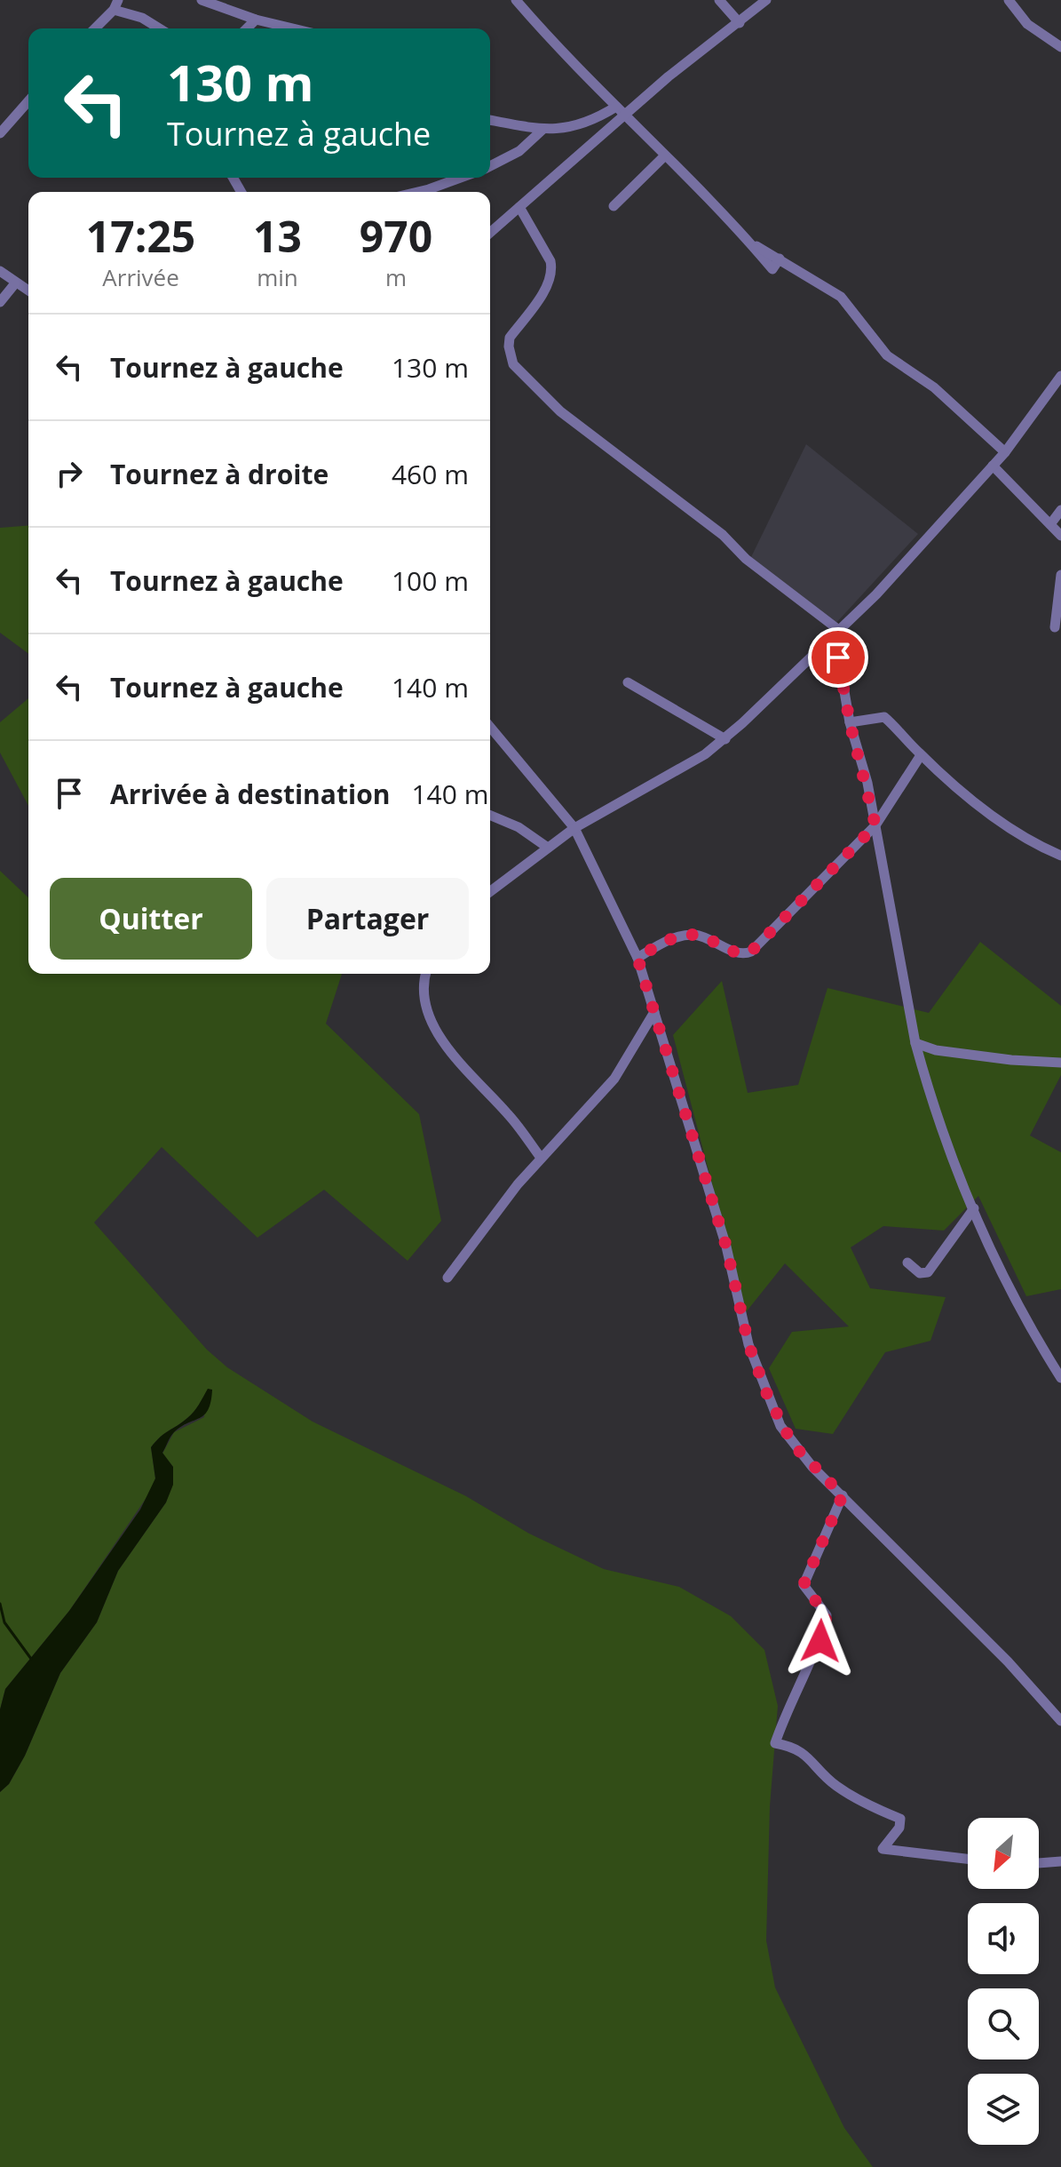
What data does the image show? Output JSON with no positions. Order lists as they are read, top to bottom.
{
  "north": "bottom left",
  "page": {
    "turn": ["130 m", "Tournez à gauche"],
    "eta": [
      "17:25",
      "Arrivée",
      "13",
      "min",
      "970",
      "m"
    ],
    "list": [
      {
        "name": "Tournez à gauche",
        "value": "130 m"
      },
      {
        "name": "Tournez à droite",
        "value": "460 m"
      },
      {
        "name": "Tournez à gauche",
        "value": "100 m"
      },
      {
        "name": "Tournez à gauche",
        "value": "140 m"
      },
      {
        "name": "Arrivée à destination",
        "value": "140 m"
      }
    ],
    "buttons": ["Quitter", "Partager"]
  }
}
